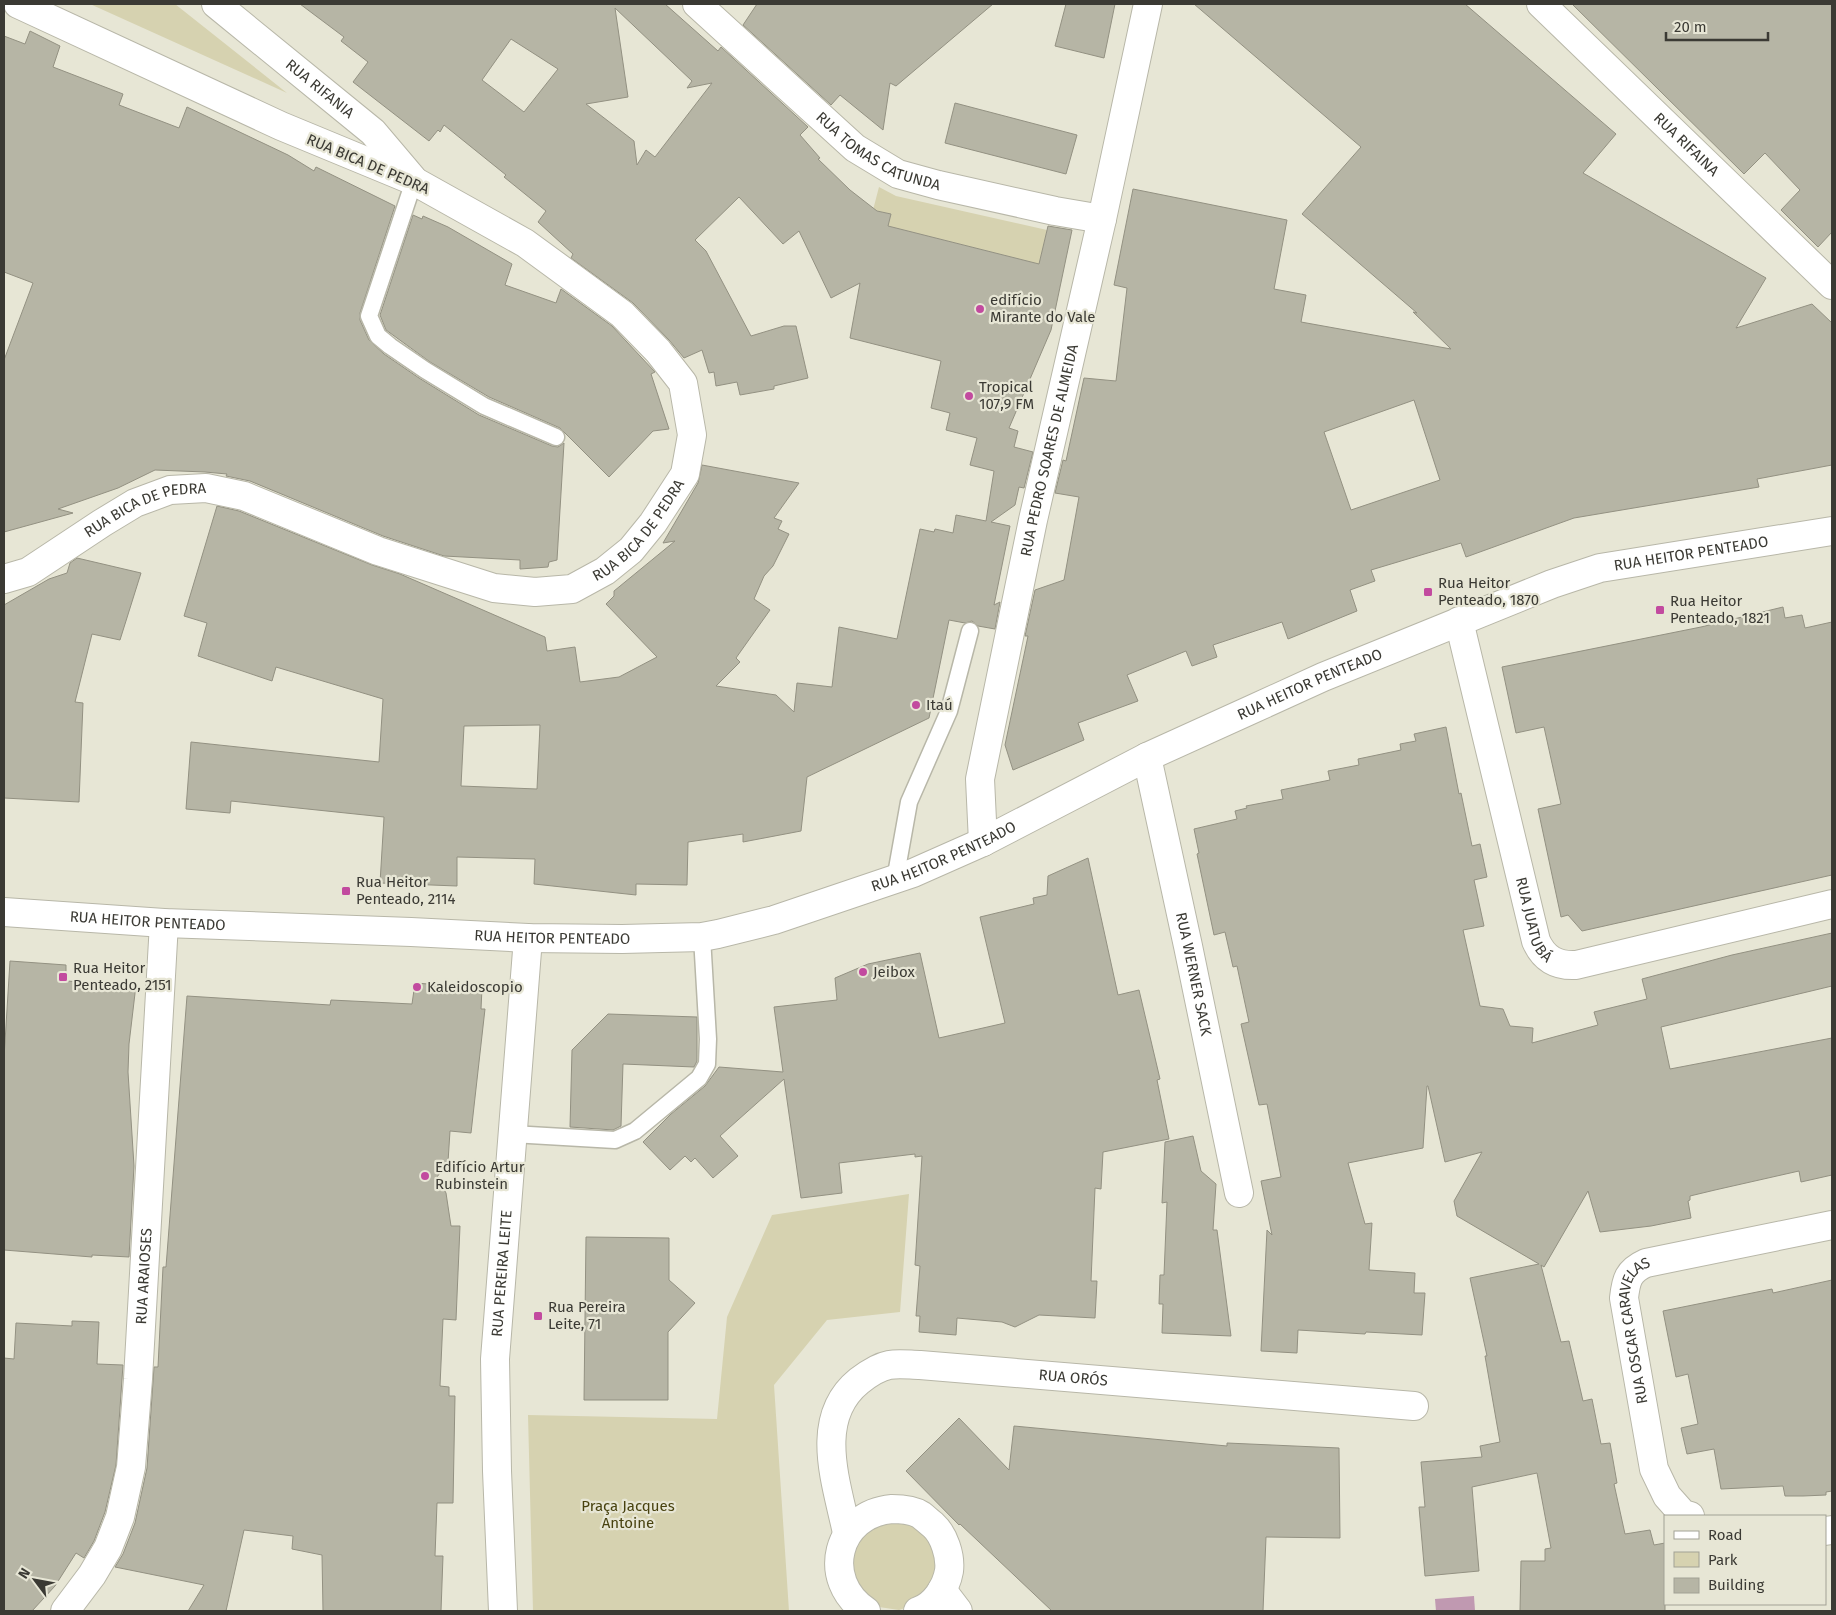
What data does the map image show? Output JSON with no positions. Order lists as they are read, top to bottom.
{
  "streets": {
    "street": [
      "RUA RIFANIA",
      "RUA RIFAINA",
      "RUA TOMAS CATUNDA",
      "RUA BICA DE PEDRA",
      "RUA PEDRO SOARES DE ALMEIDA",
      "RUA HEITOR PENTEADO",
      "RUA JUATUBÁ",
      "RUA WERNER SACK",
      "RUA PEREIRA LEITE",
      "RUA ARAIOSES",
      "RUA OSCAR CARAVELAS",
      "RUA ORÓS"
    ]
  },
  "crossings": [
    ["RUA RIFANIA", "RUA BICA DE PEDRA"],
    ["RUA TOMAS CATUNDA", "RUA PEDRO SOARES DE ALMEIDA"],
    ["RUA PEDRO SOARES DE ALMEIDA", "RUA HEITOR PENTEADO"],
    ["RUA HEITOR PENTEADO", "RUA JUATUBÁ"],
    ["RUA HEITOR PENTEADO", "RUA WERNER SACK"],
    ["RUA HEITOR PENTEADO", "RUA PEREIRA LEITE"],
    ["RUA HEITOR PENTEADO", "RUA ARAIOSES"]
  ],
  "parks": ["Praça Jacques Antoine"],
  "places": {
    "other": [
      "edifício Mirante do Vale",
      "Tropical 107,9 FM",
      "Itaú",
      "Jeibox",
      "Kaleidoscopio",
      "Edifício Artur Rubinstein"
    ],
    "transit": [
      "Rua Heitor Penteado, 1870",
      "Rua Heitor Penteado, 1821",
      "Rua Heitor Penteado, 2114",
      "Rua Heitor Penteado, 2151",
      "Rua Pereira Leite, 71"
    ]
  },
  "legend": ["Road", "Park", "Building"],
  "scale_bar": "20 m",
  "north": "top left"
}
